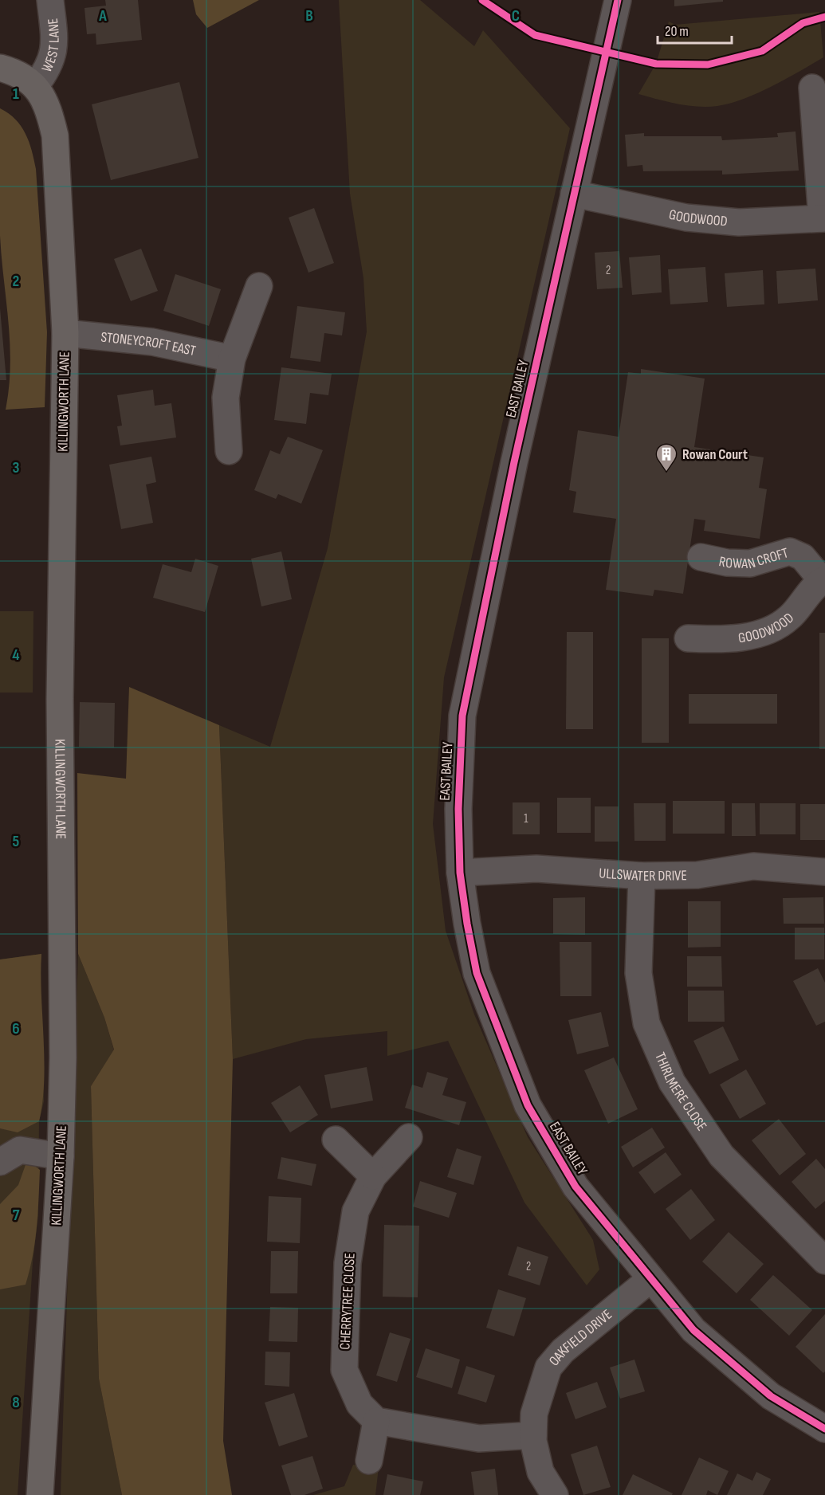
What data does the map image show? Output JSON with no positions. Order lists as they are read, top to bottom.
{
  "streets": {
    "main road": ["KILLINGWORTH LANE"],
    "street": [
      "WEST LANE",
      "GOODWOOD",
      "STONEYCROFT EAST",
      "EAST BAILEY",
      "ROWAN CROFT",
      "ULLSWATER DRIVE",
      "THIRLMERE CLOSE",
      "CHERRYTREE CLOSE",
      "OAKFIELD DRIVE"
    ]
  },
  "crossings": [
    ["WEST LANE", "KILLINGWORTH LANE"],
    ["GOODWOOD", "EAST BAILEY"],
    ["GOODWOOD", "ROWAN CROFT"],
    ["STONEYCROFT EAST", "KILLINGWORTH LANE"],
    ["EAST BAILEY", "ULLSWATER DRIVE"],
    ["EAST BAILEY", "OAKFIELD DRIVE"],
    ["ULLSWATER DRIVE", "THIRLMERE CLOSE"]
  ],
  "places": {
    "building": ["Rowan Court"]
  },
  "house_numbers": ["2", "1", "2"],
  "scale_bar": "20 m",
  "grid": {
    "columns": ["A", "B", "C"],
    "rows": [
      "1",
      "2",
      "3",
      "4",
      "5",
      "6",
      "7",
      "8"
    ]
  }
}
